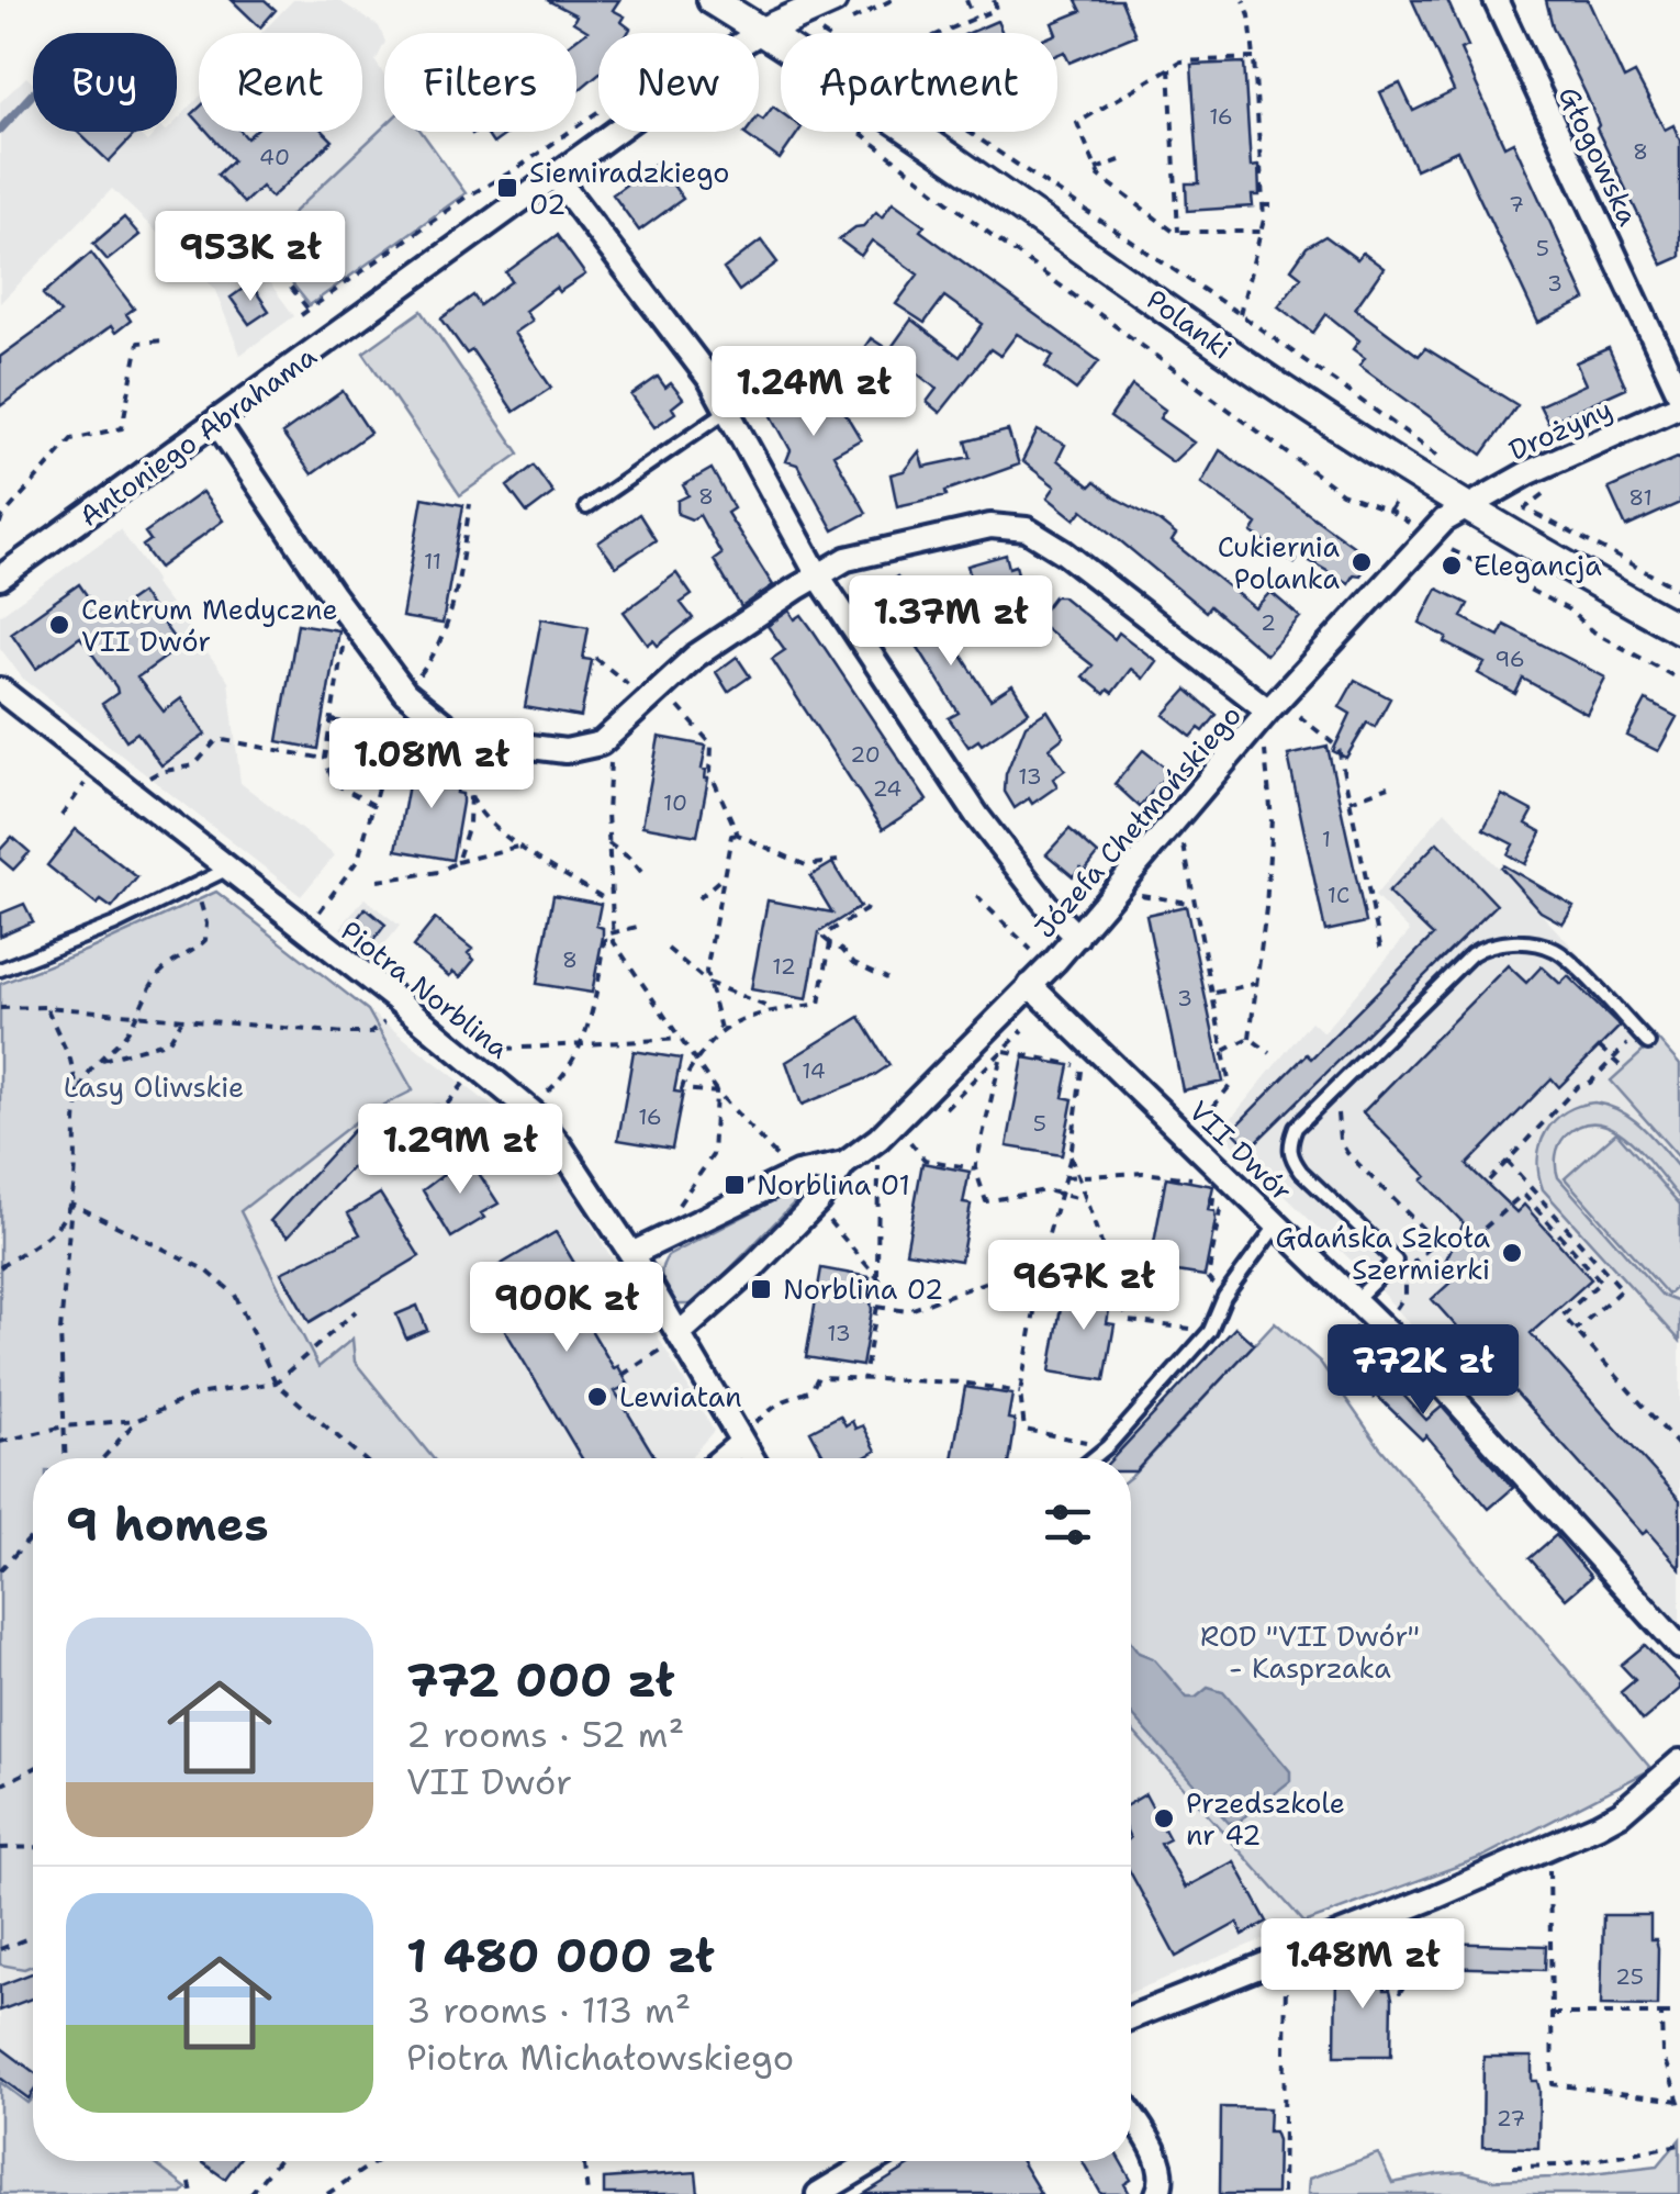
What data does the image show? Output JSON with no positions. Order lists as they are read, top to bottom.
{
  "streets": {
    "street": [
      "Głogowska",
      "Polanki",
      "Drożyny",
      "Antoniego Abrahama",
      "Józefa Chełmońskiego",
      "Piotra Norblina",
      "VII Dwór"
    ]
  },
  "crossings": [
    ["Polanki", "Drożyny"],
    ["Polanki", "Antoniego Abrahama"],
    ["Polanki", "Józefa Chełmońskiego"],
    ["Drożyny", "Józefa Chełmońskiego"],
    ["Józefa Chełmońskiego", "Piotra Norblina"],
    ["Józefa Chełmońskiego", "VII Dwór"]
  ],
  "parks": ["Lasy Oliwskie", "ROD \"VII Dwór\" - Kasprzaka"],
  "places": {
    "transit": ["Siemiradzkiego 02", "Norblina 01", "Norblina 02"],
    "other": [
      "Cukiernia Polanka",
      "Elegancja",
      "Centrum Medyczne VII Dwór",
      "Gdańska Szkoła Szermierki",
      "Lewiatan",
      "Przedszkole nr 42"
    ]
  },
  "house_numbers": [
    "16",
    "8",
    "40",
    "7",
    "5",
    "3",
    "8",
    "81",
    "11",
    "2",
    "96",
    "20",
    "13",
    "24",
    "10",
    "1",
    "1C",
    "8",
    "12",
    "3",
    "14",
    "16",
    "5",
    "13",
    "25",
    "27"
  ],
  "page": {
    "chip": [
      "Buy",
      "Rent",
      "Filters",
      "New",
      "Apartment"
    ],
    "price": [
      "953K zł",
      "1.24M zł",
      "1.37M zł",
      "1.08M zł",
      "1.29M zł",
      "967K zł",
      "900K zł",
      "772K zł",
      "1.48M zł"
    ],
    "heading": "9 homes",
    "list": [
      {
        "name": "772 000 zł",
        "note": "2 rooms · 52 m² · VII Dwór"
      },
      {
        "name": "1 480 000 zł",
        "note": "3 rooms · 113 m² · Piotra Michałowskiego"
      }
    ]
  }
}
